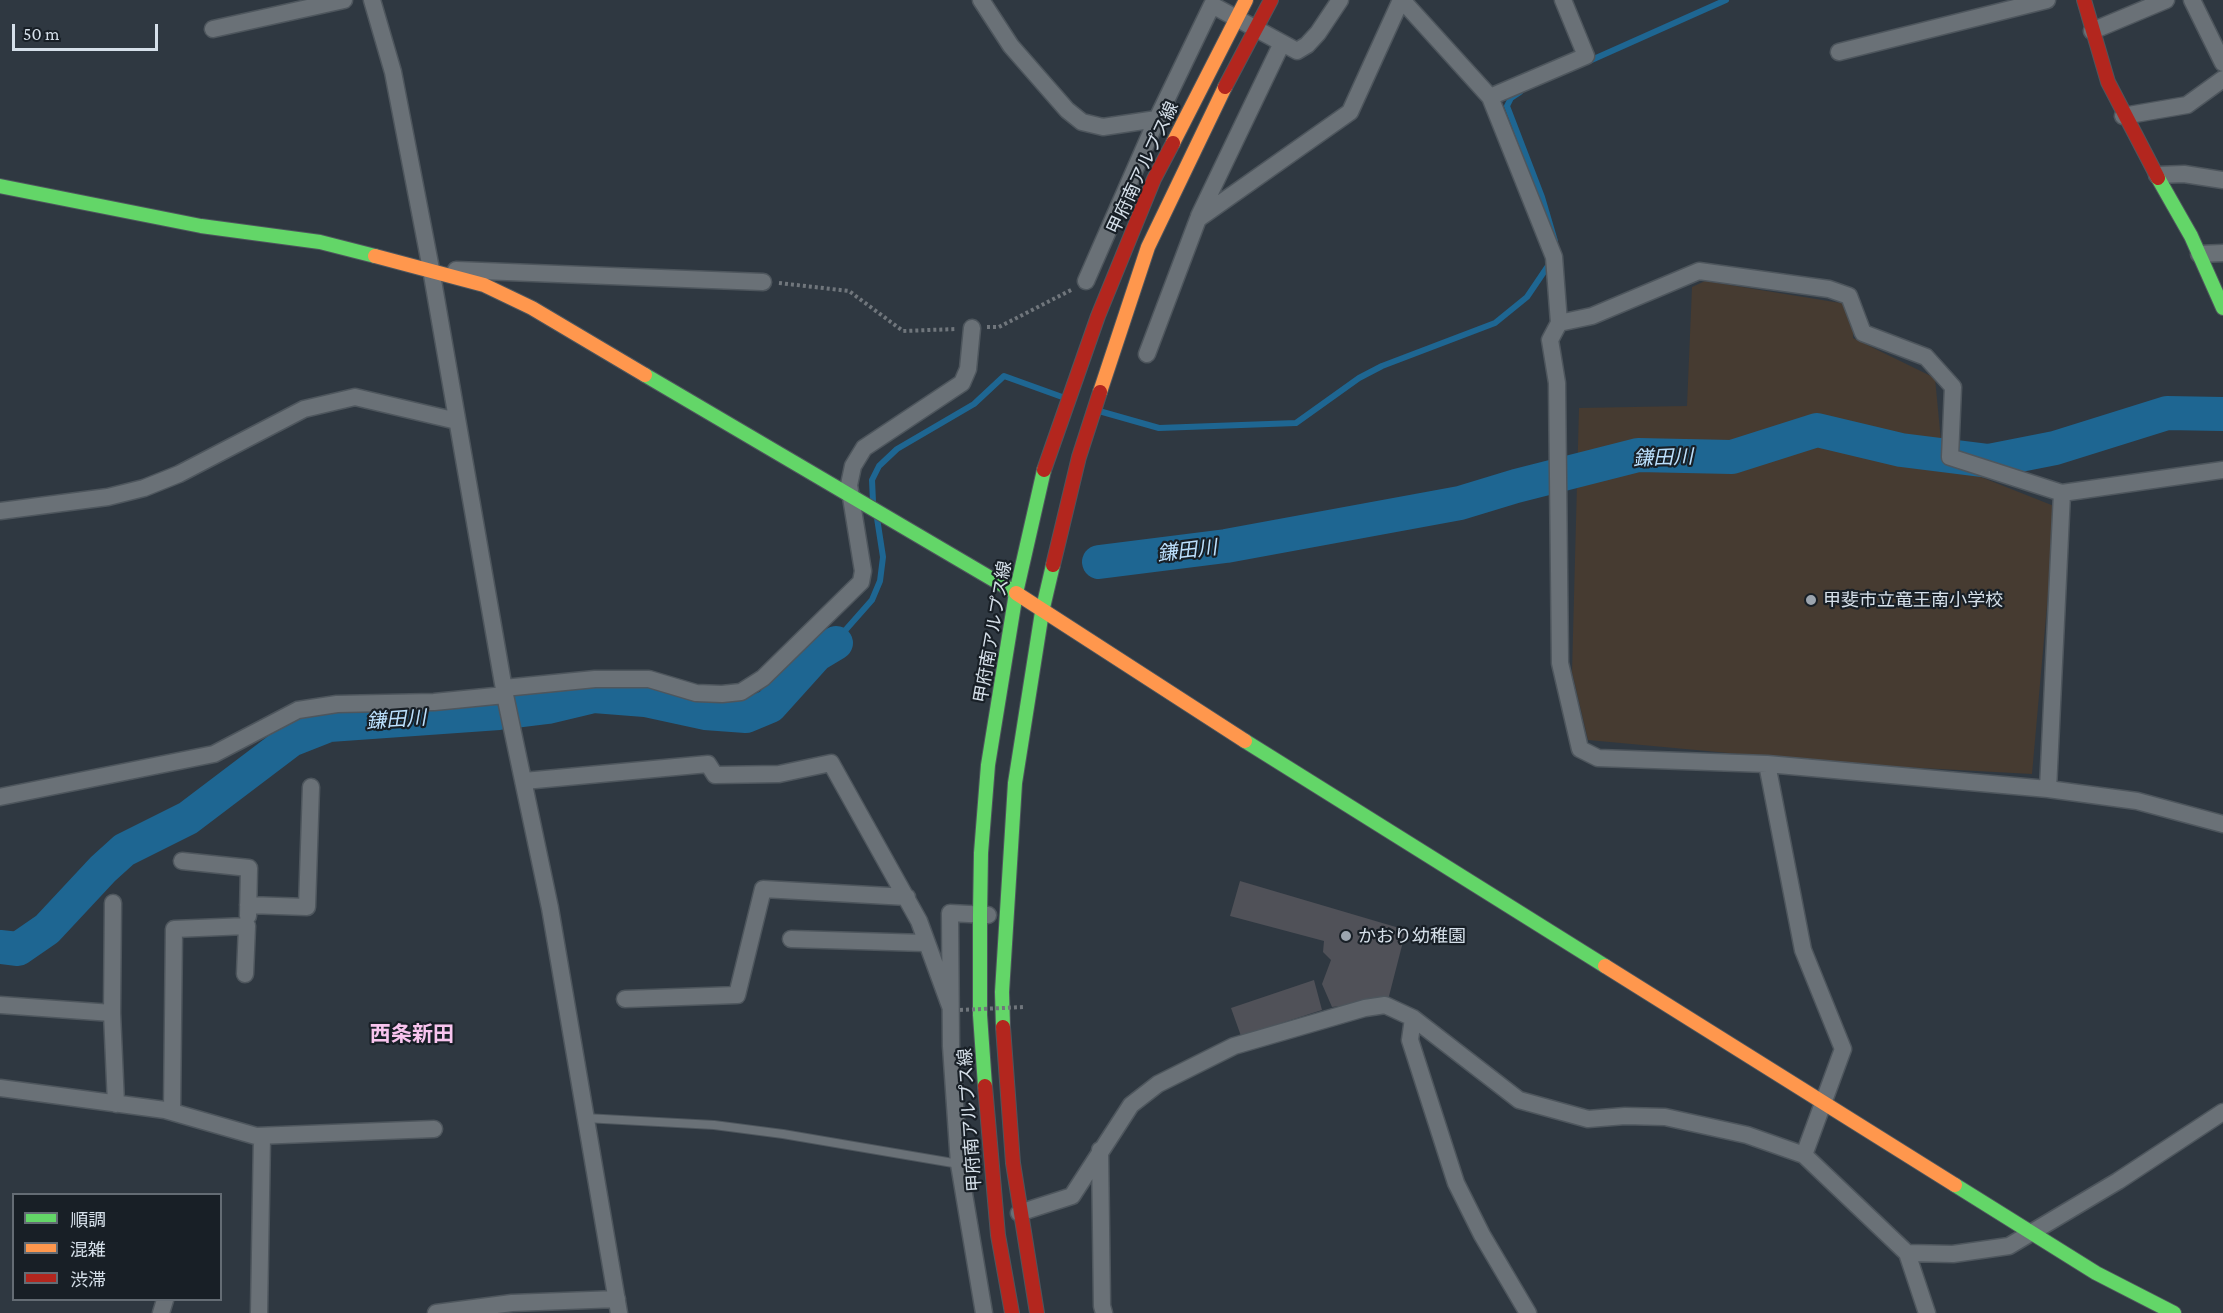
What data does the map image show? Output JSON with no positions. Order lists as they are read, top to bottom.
{
  "streets": {
    "street": ["甲府南アルプス線"]
  },
  "districts": ["西条新田"],
  "water": ["鎌田川"],
  "places": ["甲斐市立竜王南小学校", "かおり幼稚園"],
  "legend": ["順調", "混雑", "渋滞"],
  "scale_bar": "50 m"
}
